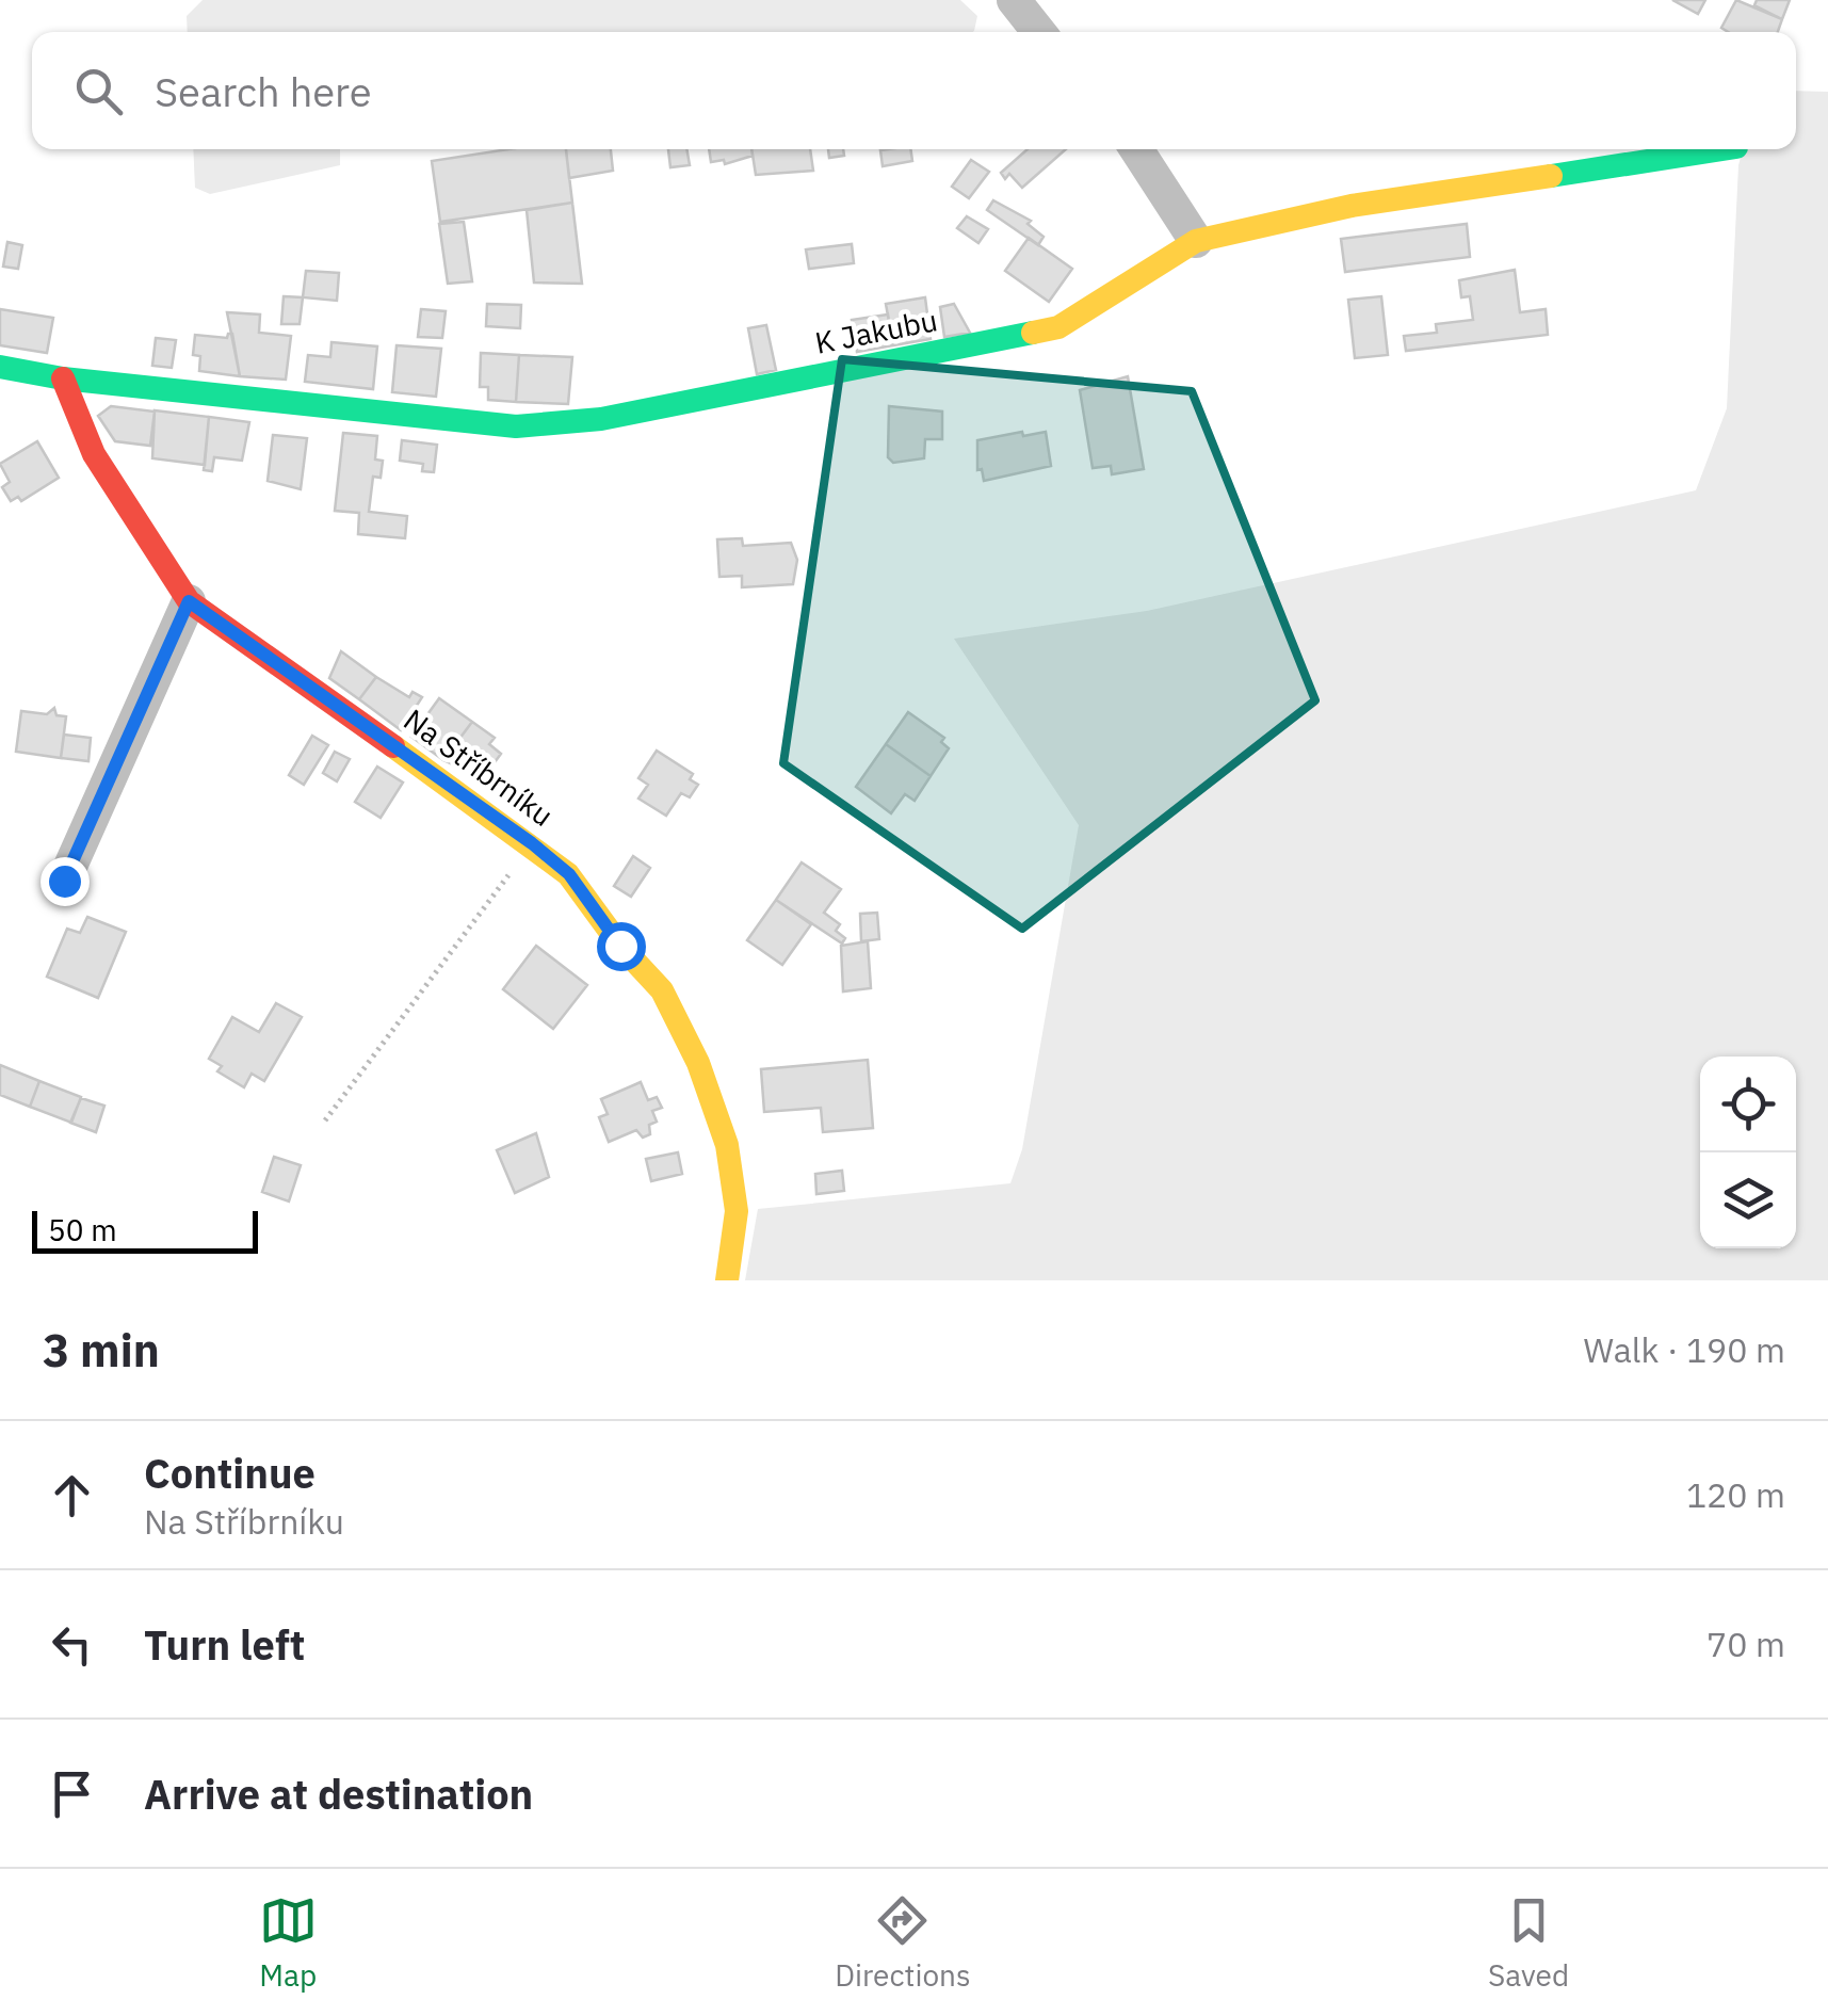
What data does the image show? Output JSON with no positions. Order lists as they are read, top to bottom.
{
  "streets": {
    "street": ["K Jakubu", "Na Stříbrníku"]
  },
  "crossings": [
    ["K Jakubu", "Na Stříbrníku"]
  ],
  "scale_bar": "50 m",
  "page": {
    "search": "Search here",
    "scale": "50 m",
    "heading": ["3 min", "Walk · 190 m"],
    "list": [
      ["Continue", "Na Stříbrníku", "120 m"],
      ["Turn left", "70 m"],
      "Arrive at destination"
    ],
    "nav": ["Map", "Directions", "Saved"]
  }
}
